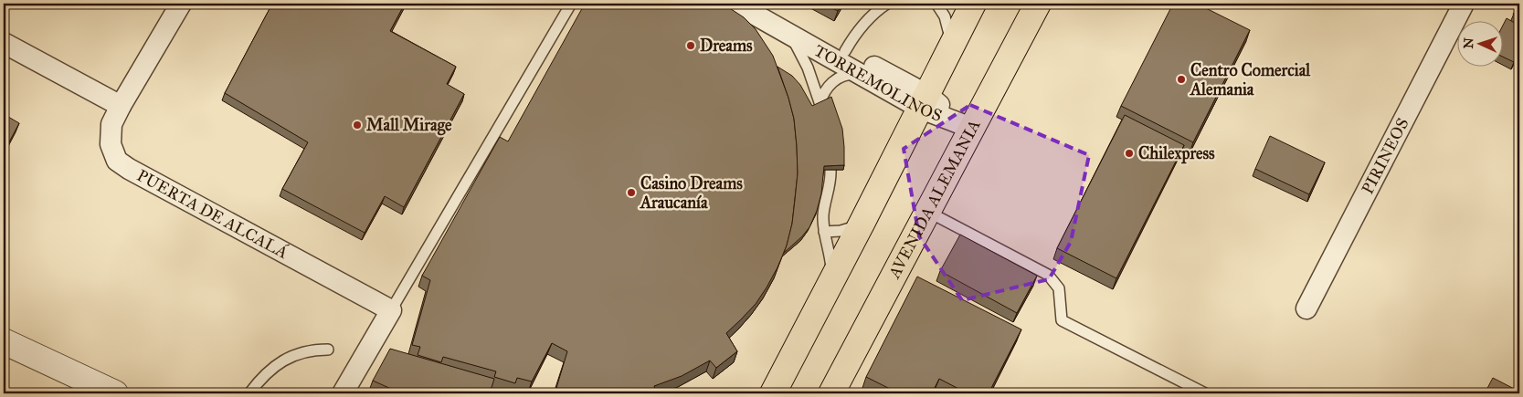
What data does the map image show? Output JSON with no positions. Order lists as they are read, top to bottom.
{
  "streets": {
    "main road": ["AVENIDA ALEMANIA"],
    "street": ["TORREMOLINOS", "PIRINEOS", "PUERTA DE ALCALÁ"]
  },
  "crossings": [
    ["TORREMOLINOS", "AVENIDA ALEMANIA"]
  ],
  "places": [
    "Dreams",
    "Centro Comercial Alemania",
    "Mall Mirage",
    "Chilexpress",
    "Casino Dreams Araucanía"
  ],
  "north": "left"
}
